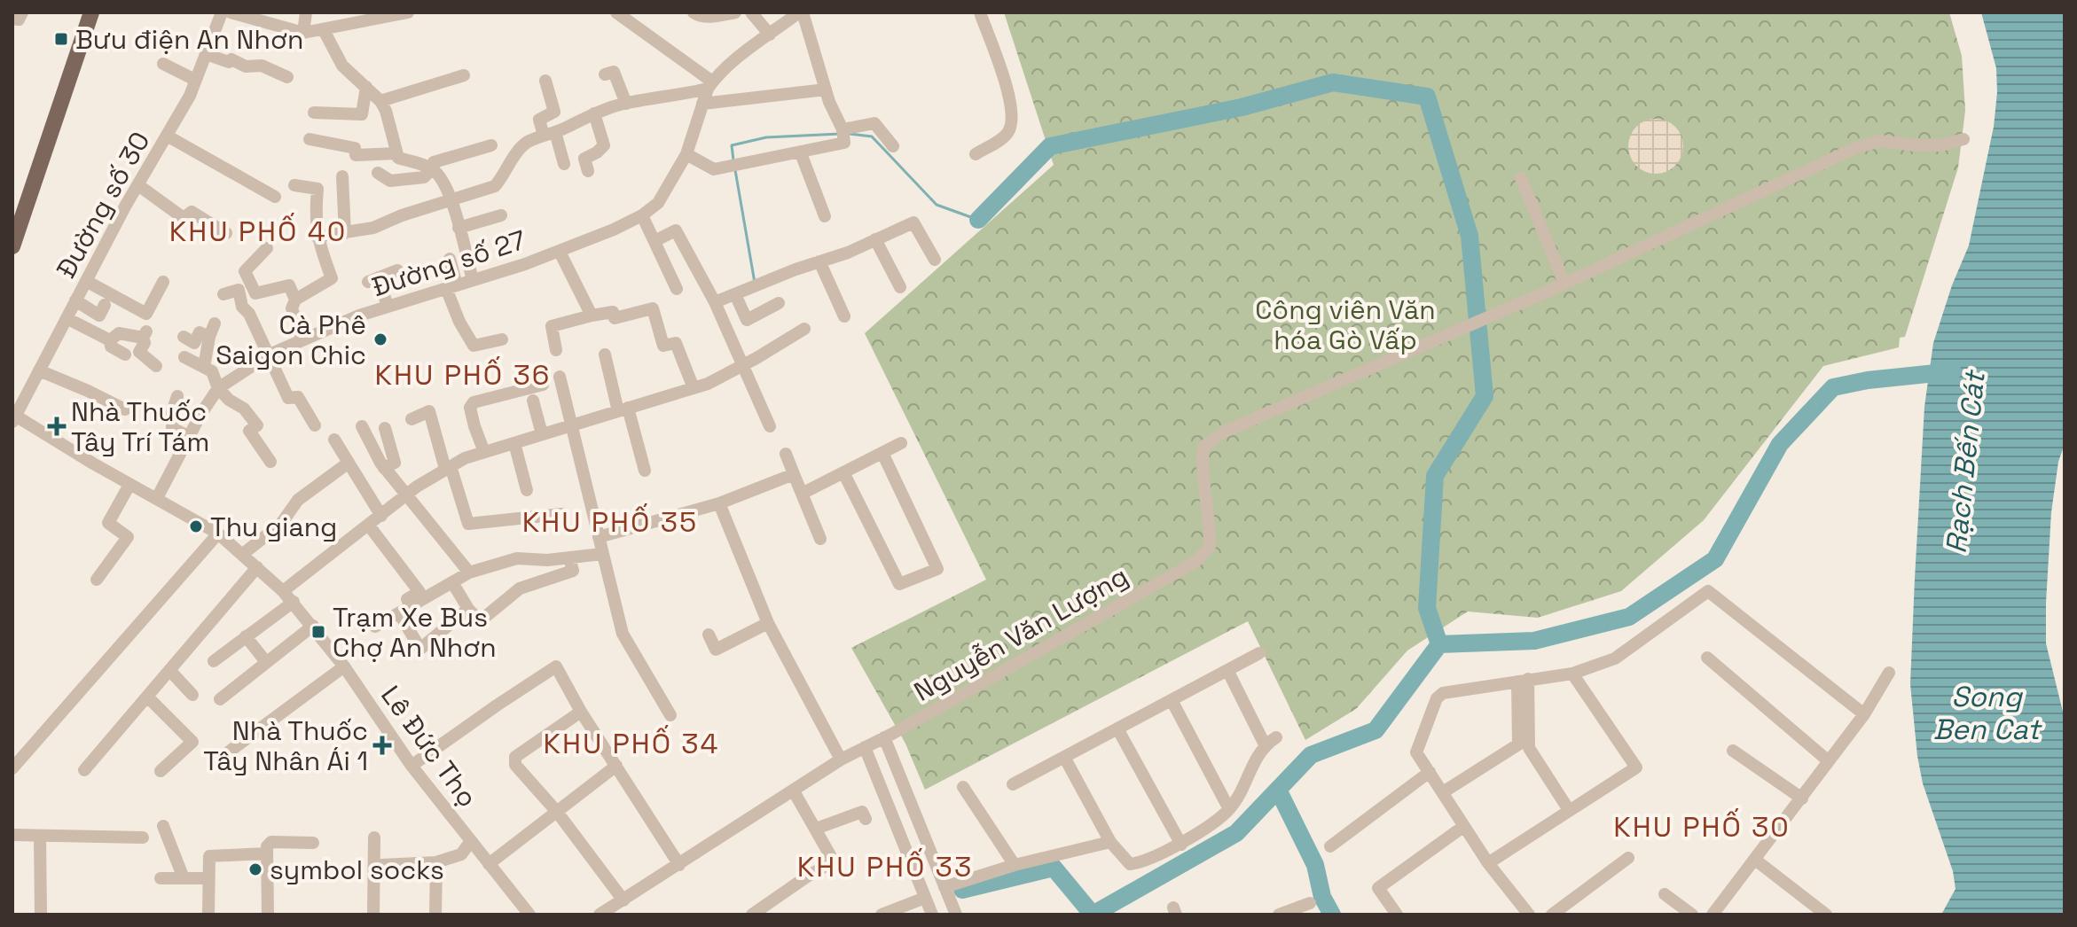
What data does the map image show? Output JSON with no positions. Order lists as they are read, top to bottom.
{
  "streets": {
    "street": [
      "Đường số 30",
      "Đường số 27",
      "Nguyễn Văn Lượng",
      "Lê Đức Thọ"
    ]
  },
  "crossings": [
    ["Đường số 30", "Lê Đức Thọ"],
    ["Đường số 27", "Lê Đức Thọ"]
  ],
  "districts": [
    "KHU PHỐ 40",
    "KHU PHỐ 36",
    "KHU PHỐ 35",
    "KHU PHỐ 34",
    "KHU PHỐ 30",
    "KHU PHỐ 33"
  ],
  "water": ["Rạch Bến Cát", "Song Ben Cat"],
  "parks": ["Công viên Văn hóa Gò Vấp"],
  "places": {
    "transit": ["Bưu điện An Nhơn", "Trạm Xe Bus Chợ An Nhơn"],
    "other": ["Cà Phê Saigon Chic", "Thu giang", "symbol socks"],
    "health": ["Nhà Thuốc Tây Trí Tám", "Nhà Thuốc Tây Nhân Ái 1"]
  }
}
